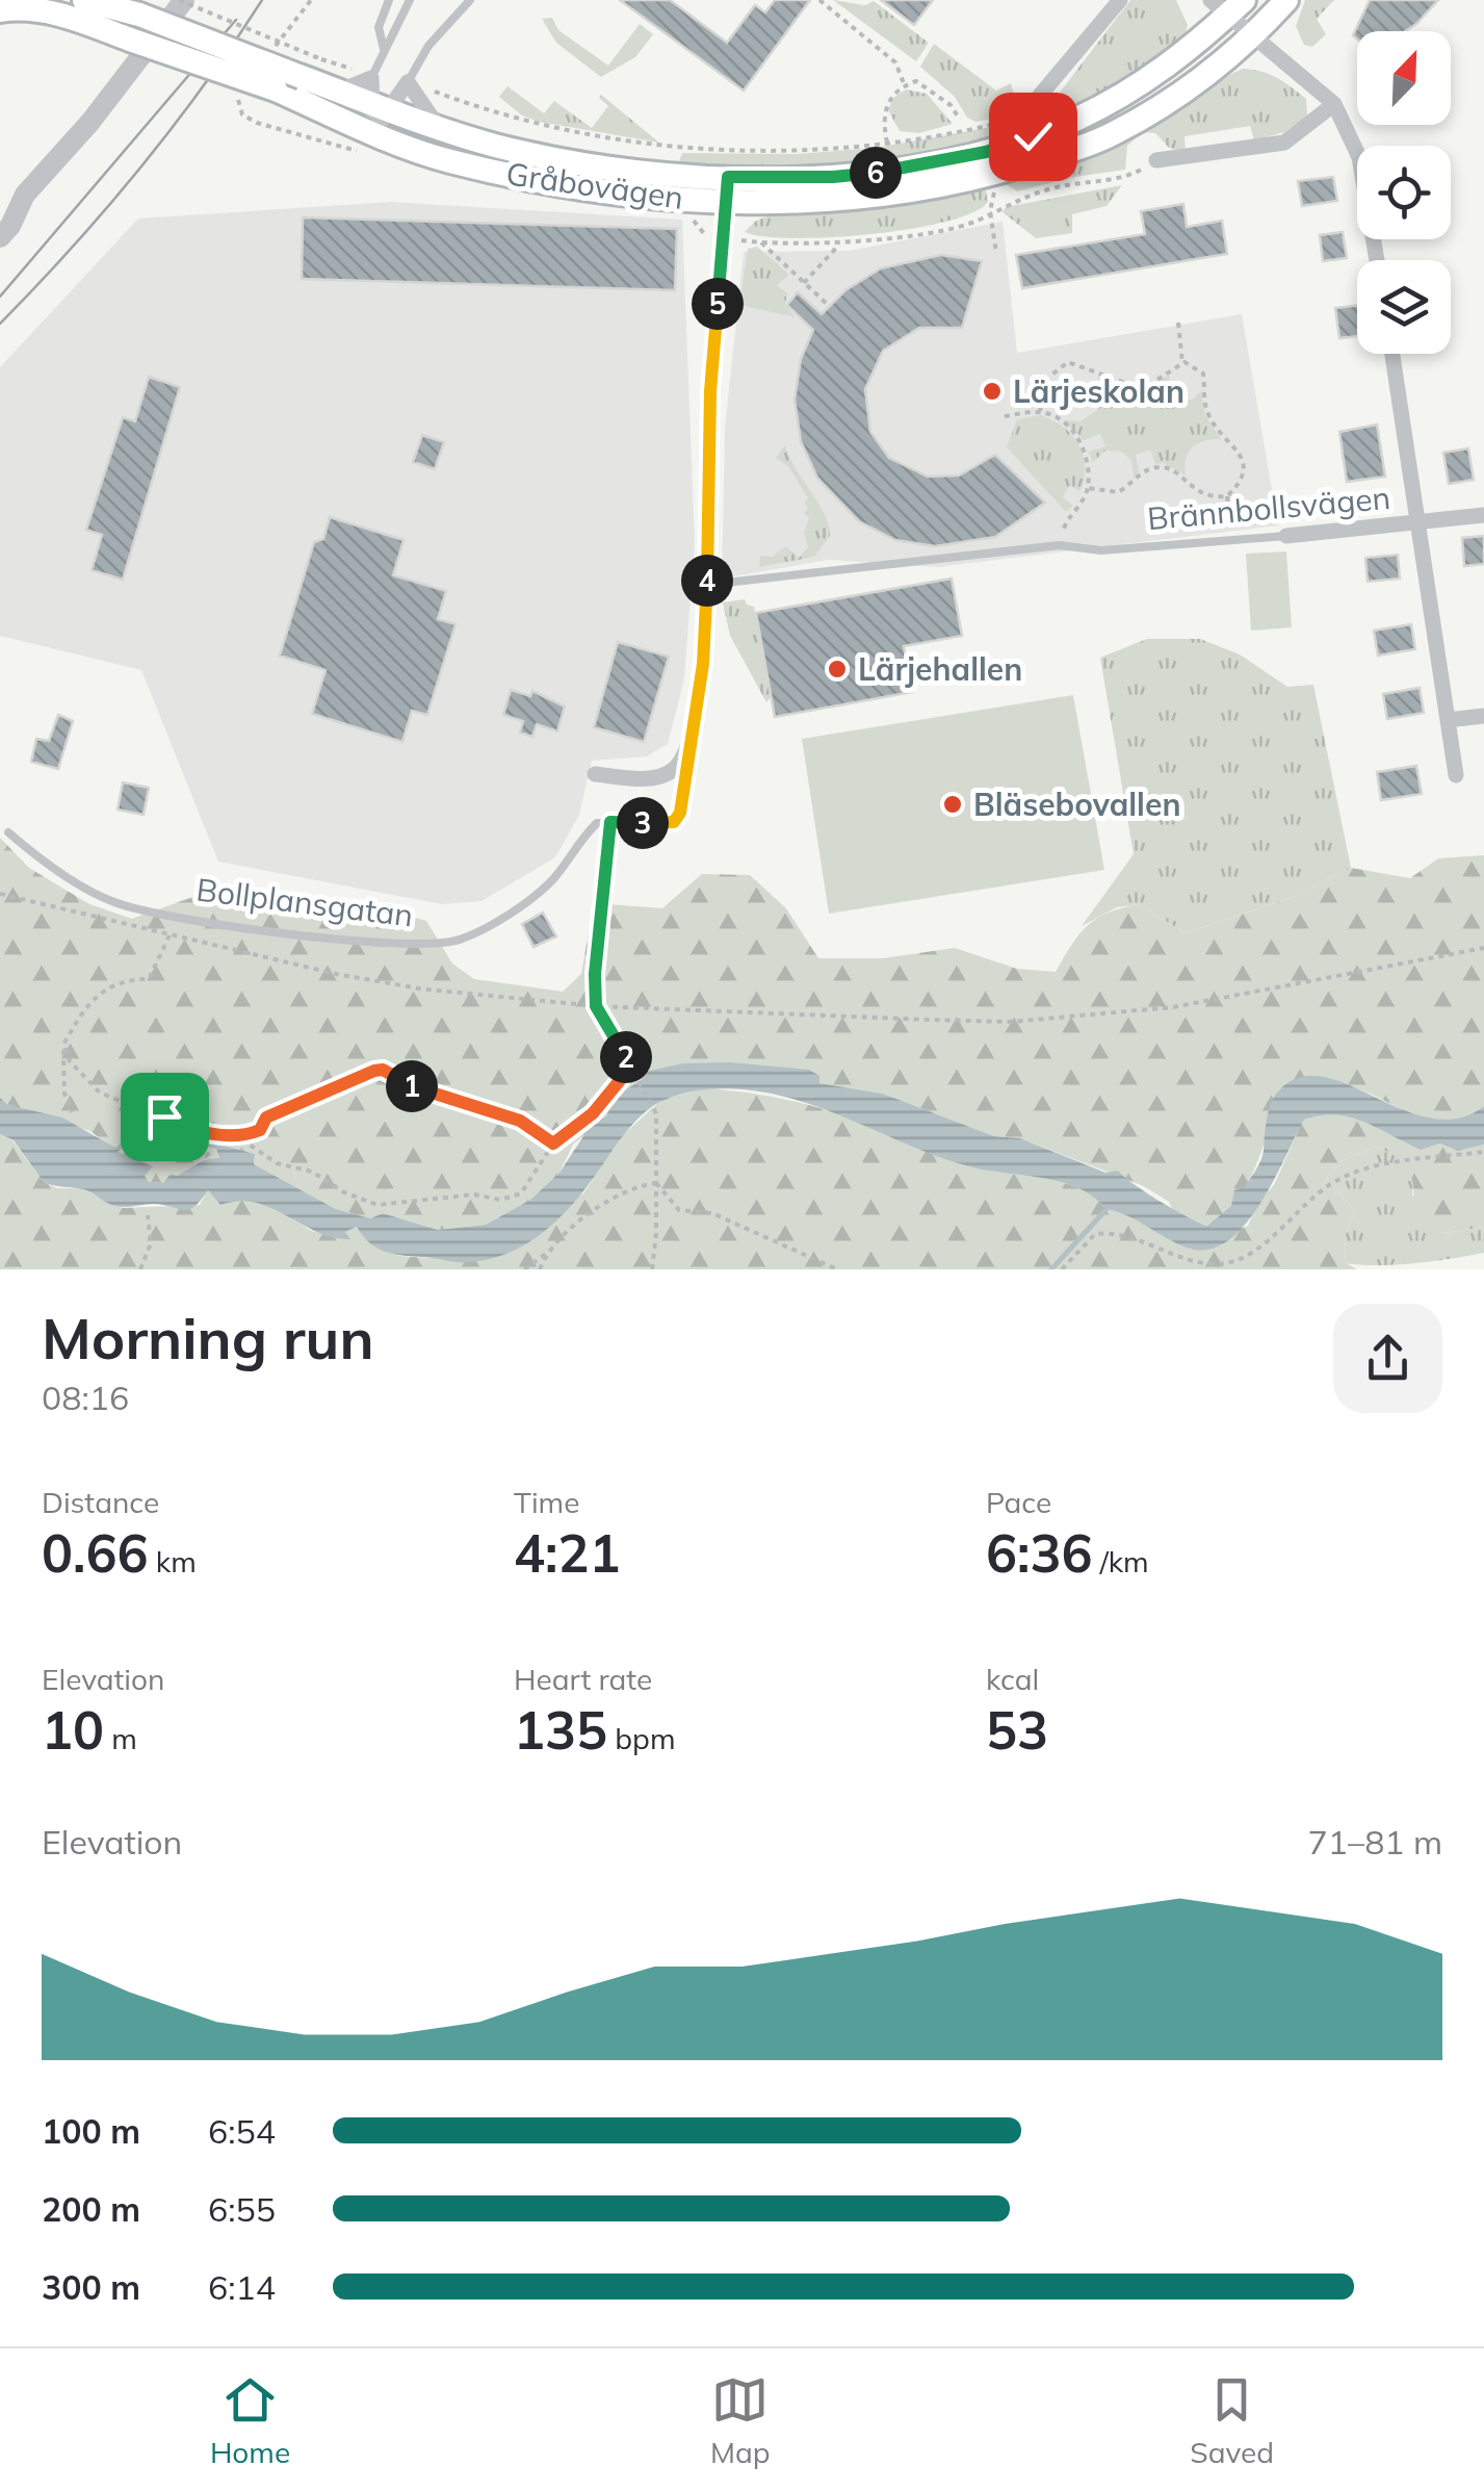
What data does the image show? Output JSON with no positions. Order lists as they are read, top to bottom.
{
  "streets": {
    "main road": ["Gråbovägen"],
    "street": ["Brännbollsvägen"],
    "lane": ["Bollplansgatan"]
  },
  "places": ["Lärjeskolan", "Lärjehallen", "Bläsebovallen"],
  "north": "top right",
  "page": {
    "pins": [
      "6",
      "5",
      "4",
      "3",
      "2",
      "1"
    ],
    "heading": ["Morning run", "08:16"],
    "stats": [
      ["Distance", "0.66 km"],
      ["Time", "4:21"],
      ["Pace", "6:36 /km"],
      ["Elevation", "10 m"],
      ["Heart rate", "135 bpm"],
      ["kcal", "53"]
    ],
    "chart": ["Elevation", "71–81 m"],
    "list": [
      {
        "name": "100 m",
        "note": "6:54"
      },
      {
        "name": "200 m",
        "note": "6:55"
      },
      {
        "name": "300 m",
        "note": "6:14"
      }
    ],
    "tabs": ["Home", "Map", "Saved"]
  }
}
